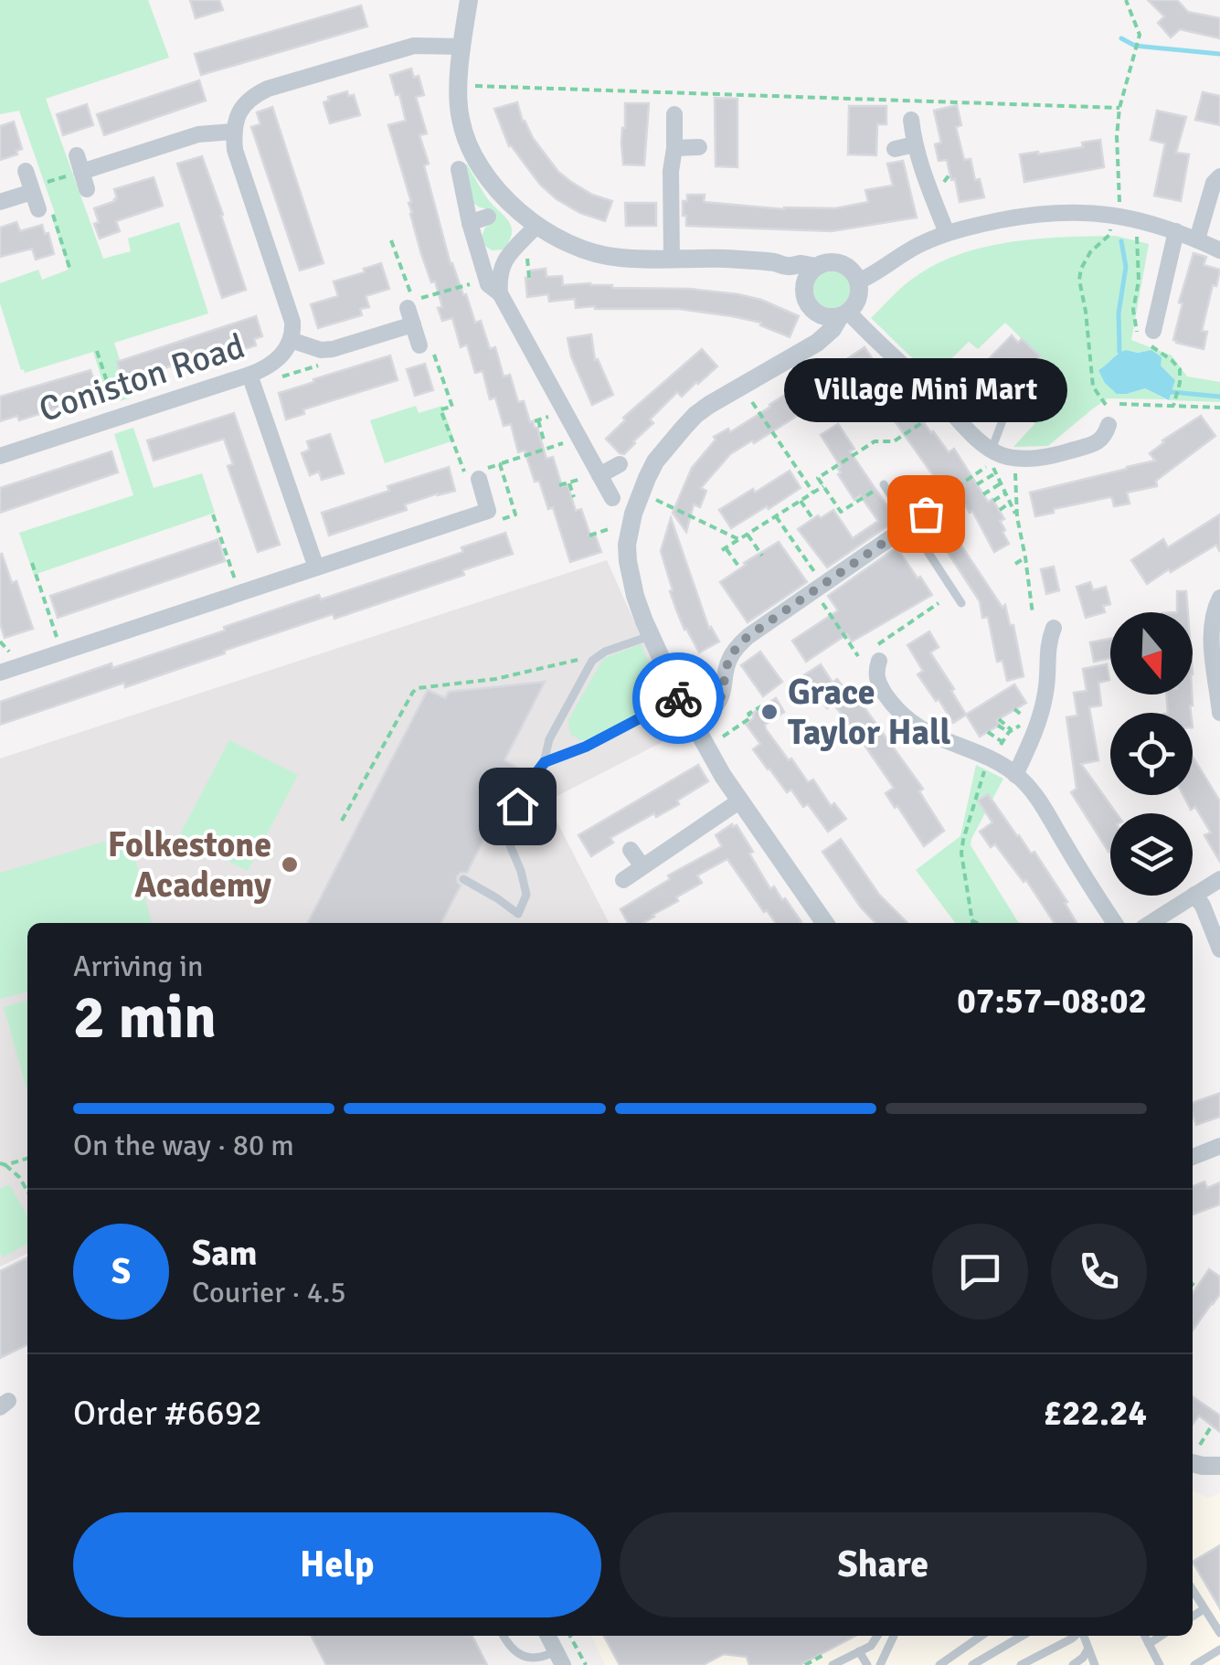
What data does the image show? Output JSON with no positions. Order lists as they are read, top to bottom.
{
  "streets": {
    "street": ["Coniston Road"]
  },
  "places": ["Village Mini Mart", "Grace Taylor Hall", "Folkestone Academy"],
  "north": "bottom",
  "page": {
    "bubble": "Village Mini Mart",
    "heading": ["2 min", "Arriving in", "07:57–08:02"],
    "panel": [
      "Sam",
      "Courier · 4.5",
      "Order #6692",
      "£22.24"
    ],
    "bar": "On the way · 80 m",
    "round": "S",
    "buttons": ["Help", "Share"]
  }
}
